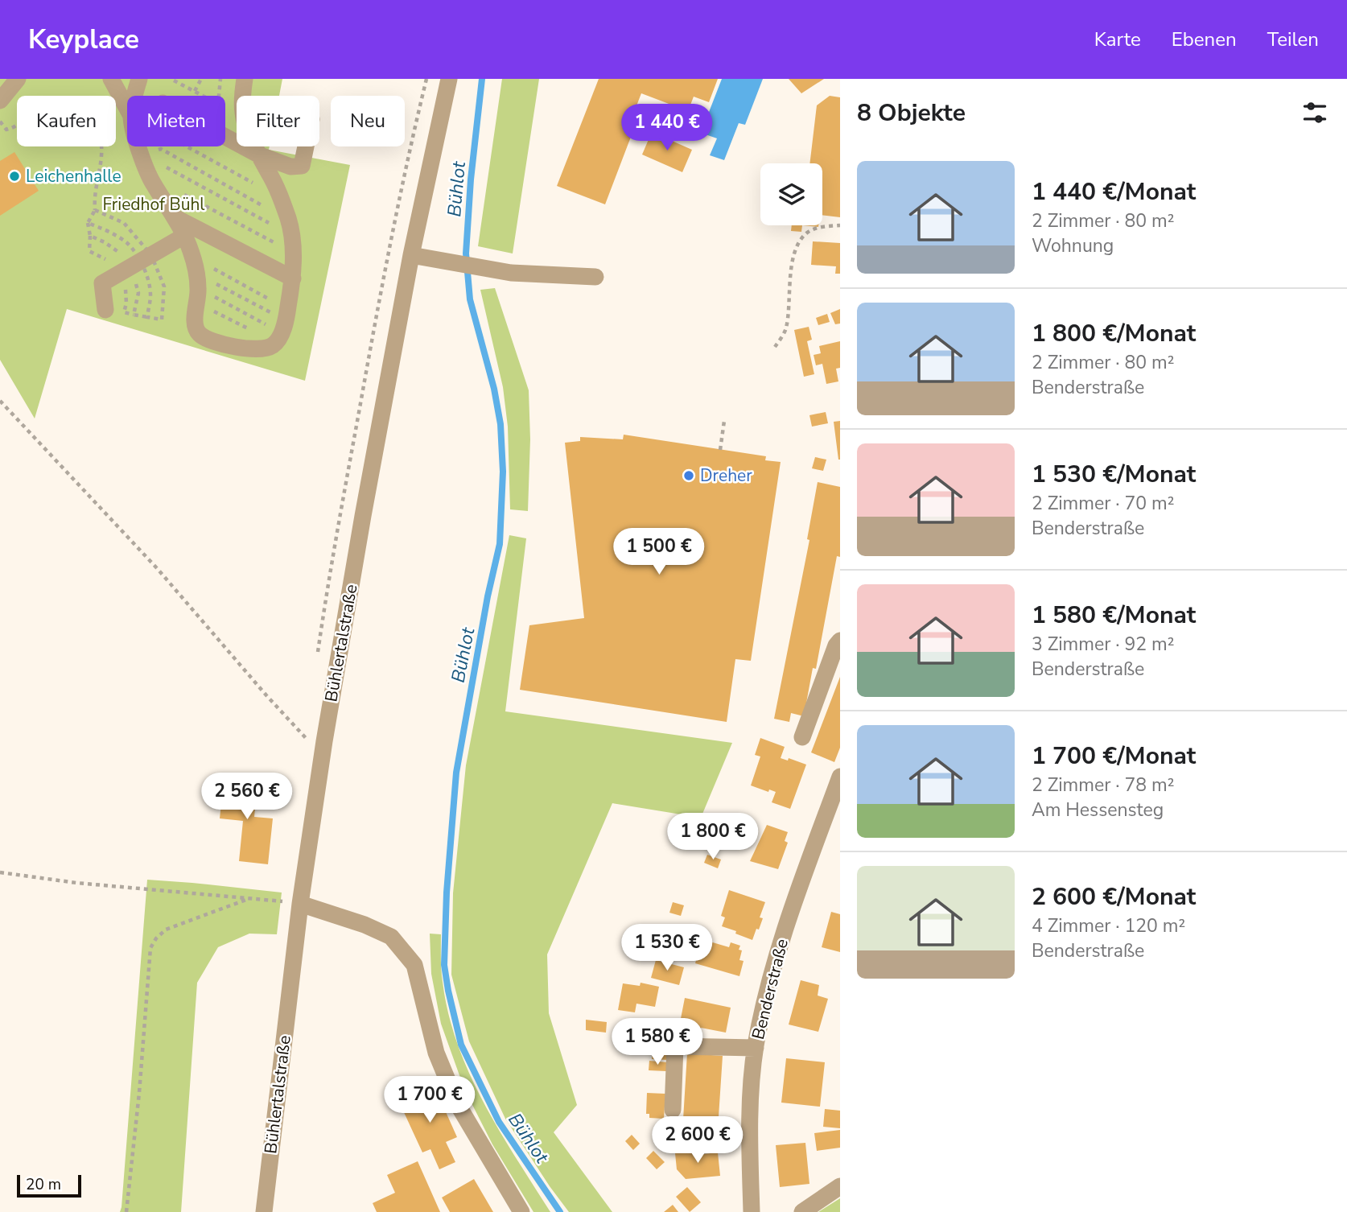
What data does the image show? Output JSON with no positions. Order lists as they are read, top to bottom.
{
  "streets": {
    "street": ["Bühlertalstraße", "Benderstraße"]
  },
  "water": ["Bühlot"],
  "parks": ["Friedhof Bühl"],
  "places": ["Leichenhalle", "Dreher"],
  "scale_bar": "20 m",
  "page": {
    "header": "Keyplace",
    "nav": ["Karte", "Ebenen", "Teilen"],
    "heading": "8 Objekte",
    "chip": [
      "Kaufen",
      "Mieten",
      "Filter",
      "Neu"
    ],
    "price": [
      "1 440 €",
      "1 500 €",
      "2 560 €",
      "1 800 €",
      "1 530 €",
      "1 580 €",
      "1 700 €",
      "2 600 €"
    ],
    "list": [
      {
        "name": "1 440 €/Monat",
        "note": "2 Zimmer · 80 m² · Wohnung"
      },
      {
        "name": "1 800 €/Monat",
        "note": "2 Zimmer · 80 m² · Benderstraße"
      },
      {
        "name": "1 530 €/Monat",
        "note": "2 Zimmer · 70 m² · Benderstraße"
      },
      {
        "name": "1 580 €/Monat",
        "note": "3 Zimmer · 92 m² · Benderstraße"
      },
      {
        "name": "1 700 €/Monat",
        "note": "2 Zimmer · 78 m² · Am Hessensteg"
      },
      {
        "name": "2 600 €/Monat",
        "note": "4 Zimmer · 120 m² · Benderstraße"
      }
    ],
    "scale": "20 m"
  }
}
